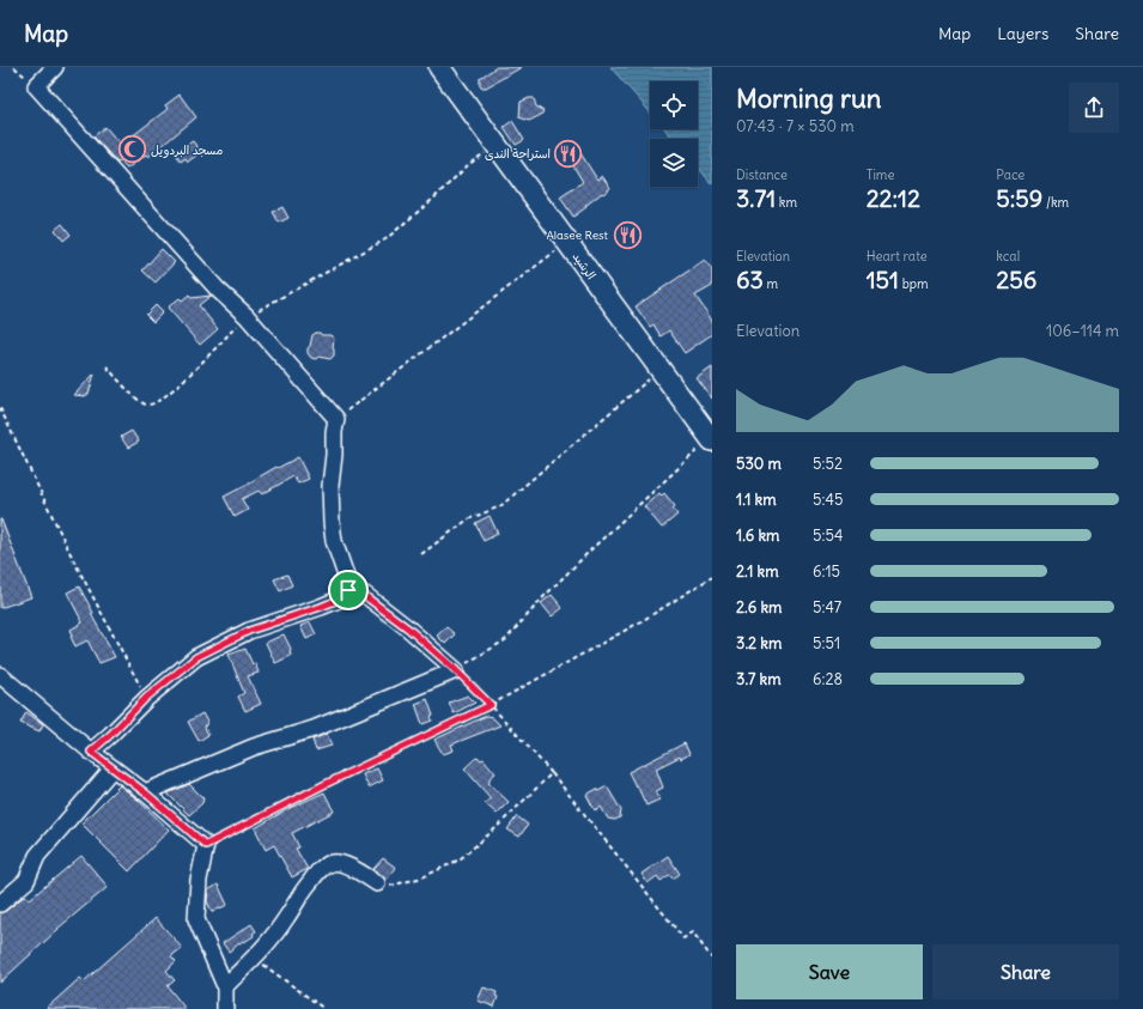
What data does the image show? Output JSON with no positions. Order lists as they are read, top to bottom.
{
  "streets": {
    "main road": ["الرشيد"]
  },
  "places": {
    "mosque": ["مسجد البردويل"],
    "restaurant": ["استراحة الندى", "Alasee Rest"]
  },
  "page": {
    "header": "Map",
    "nav": ["Map", "Layers", "Share"],
    "heading": ["Morning run", "07:43 · 7 × 530 m"],
    "stats": [
      ["Distance", "3.71 km"],
      ["Time", "22:12"],
      ["Pace", "5:59 /km"],
      ["Elevation", "63 m"],
      ["Heart rate", "151 bpm"],
      ["kcal", "256"]
    ],
    "chart": ["Elevation", "106–114 m"],
    "list": [
      {
        "name": "530 m",
        "note": "5:52"
      },
      {
        "name": "1.1 km",
        "note": "5:45"
      },
      {
        "name": "1.6 km",
        "note": "5:54"
      },
      {
        "name": "2.1 km",
        "note": "6:15"
      },
      {
        "name": "2.6 km",
        "note": "5:47"
      },
      {
        "name": "3.2 km",
        "note": "5:51"
      },
      {
        "name": "3.7 km",
        "note": "6:28"
      }
    ],
    "buttons": ["Save", "Share"]
  }
}
